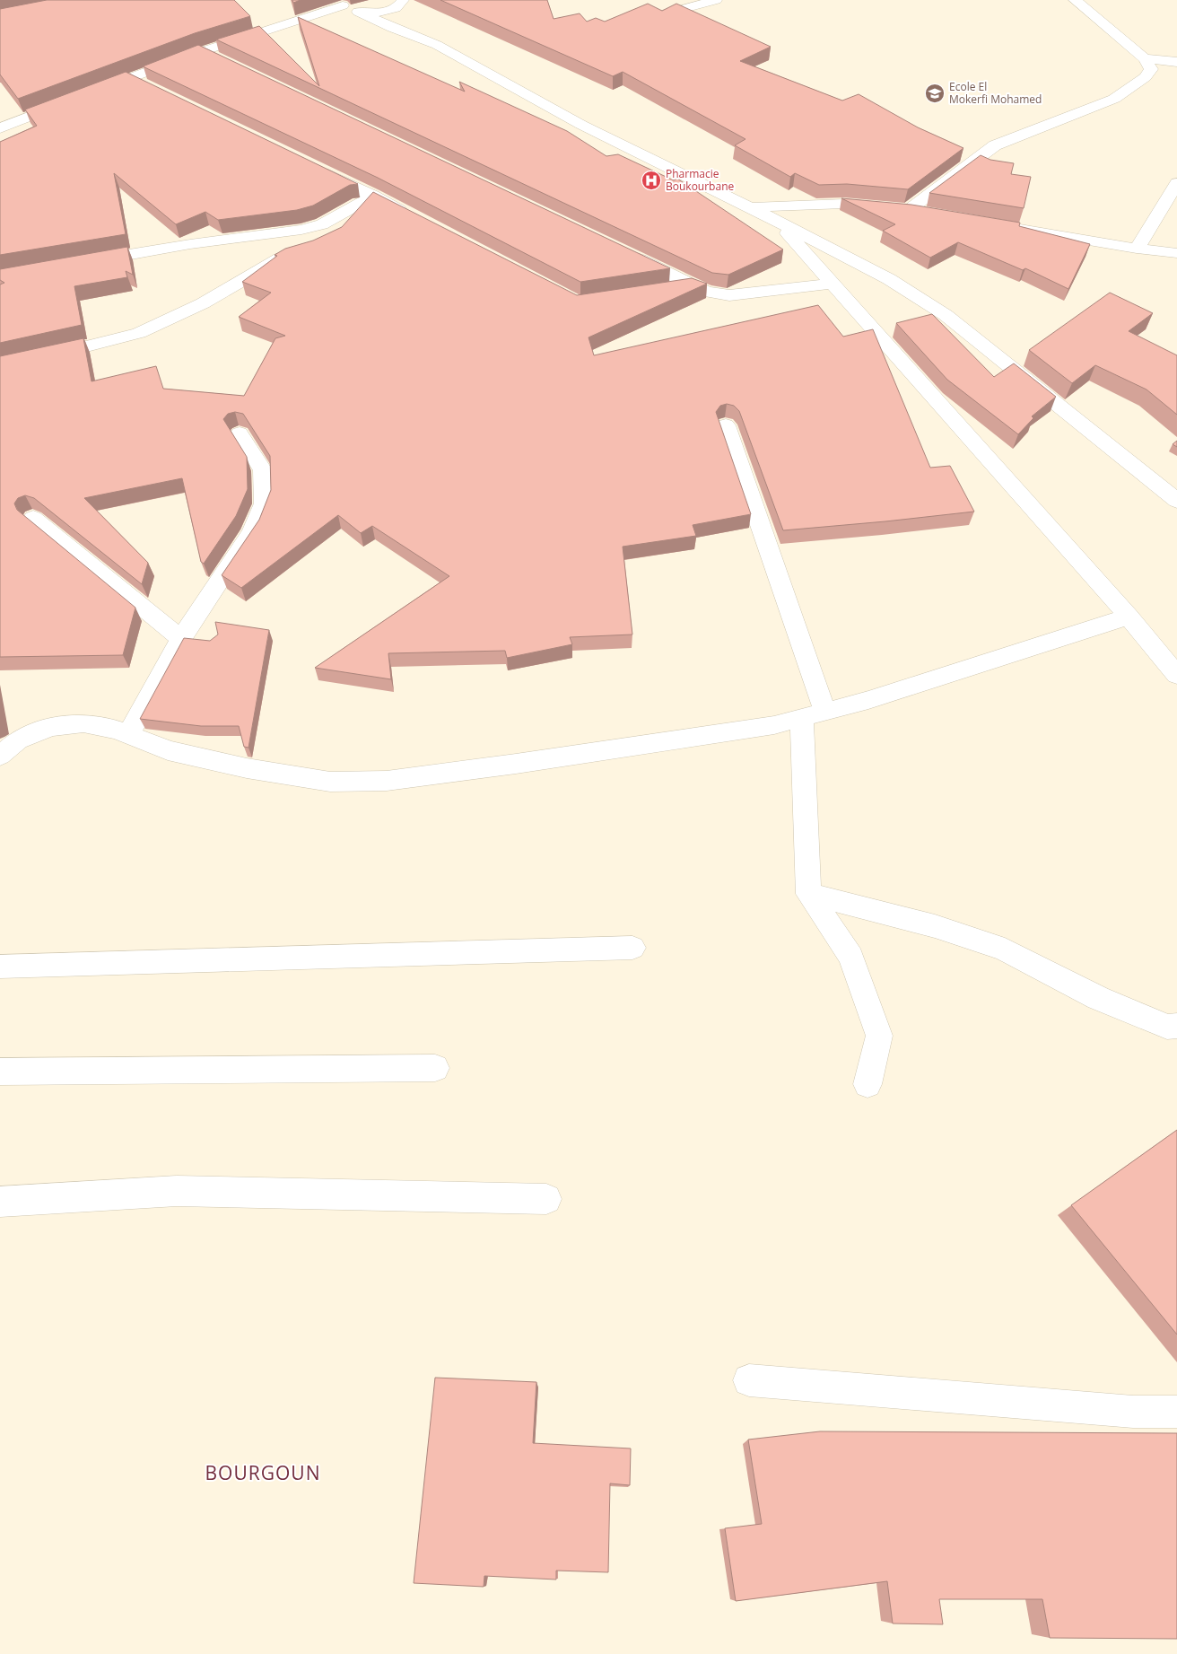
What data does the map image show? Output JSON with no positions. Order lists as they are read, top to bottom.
{
  "districts": ["BOURGOUN"],
  "places": {
    "school or university": ["Ecole El Mokerfi Mohamed"],
    "hospital": ["Pharmacie Boukourbane"]
  }
}
